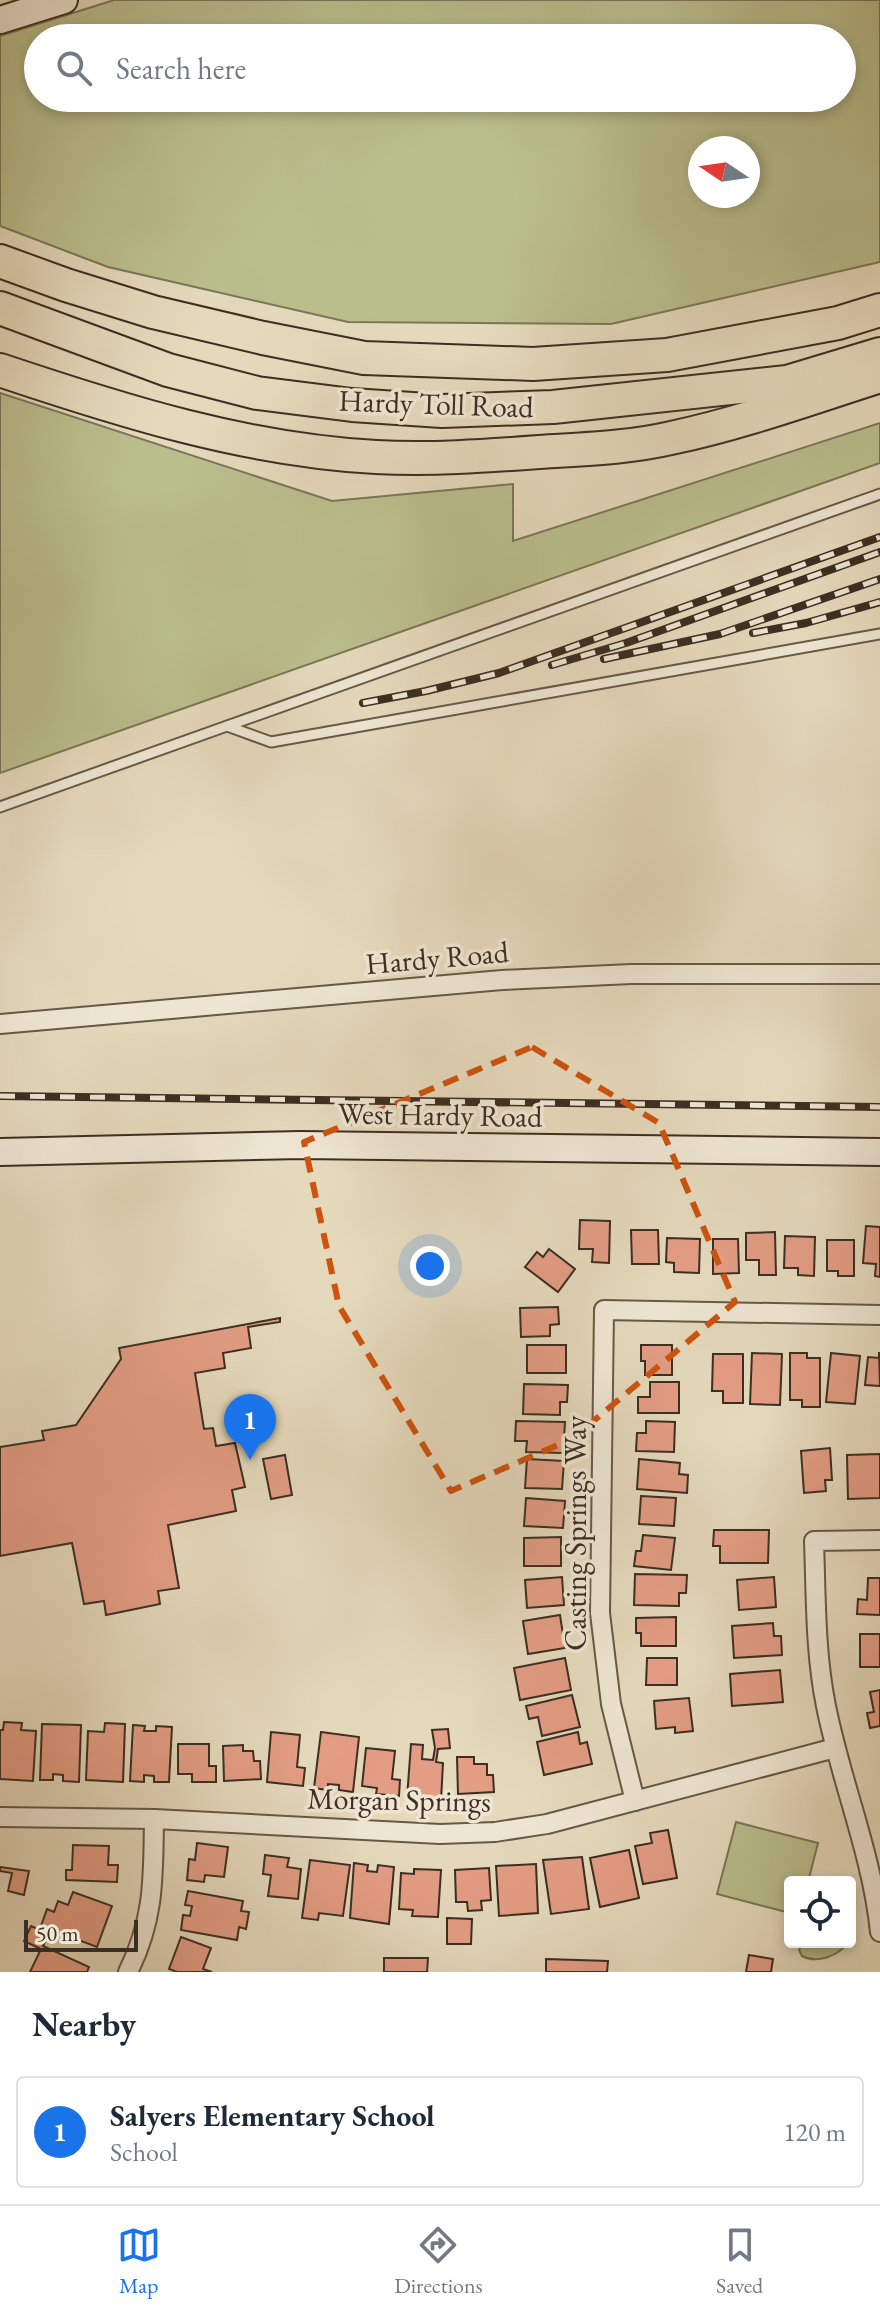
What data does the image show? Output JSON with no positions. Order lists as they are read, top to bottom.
{
  "streets": {
    "highway": ["Hardy Toll Road"],
    "main road": ["West Hardy Road"],
    "street": ["Hardy Road", "Casting Springs Way", "Morgan Springs"]
  },
  "crossings": [
    ["Casting Springs Way", "Morgan Springs"]
  ],
  "scale_bar": "50 m",
  "north": "left",
  "page": {
    "search": "Search here",
    "pins": "1",
    "scale": "50 m",
    "heading": "Nearby",
    "list": [
      {
        "mark": "1",
        "name": "Salyers Elementary School",
        "note": "School",
        "value": "120 m"
      }
    ],
    "nav": ["Map", "Directions", "Saved"]
  }
}
